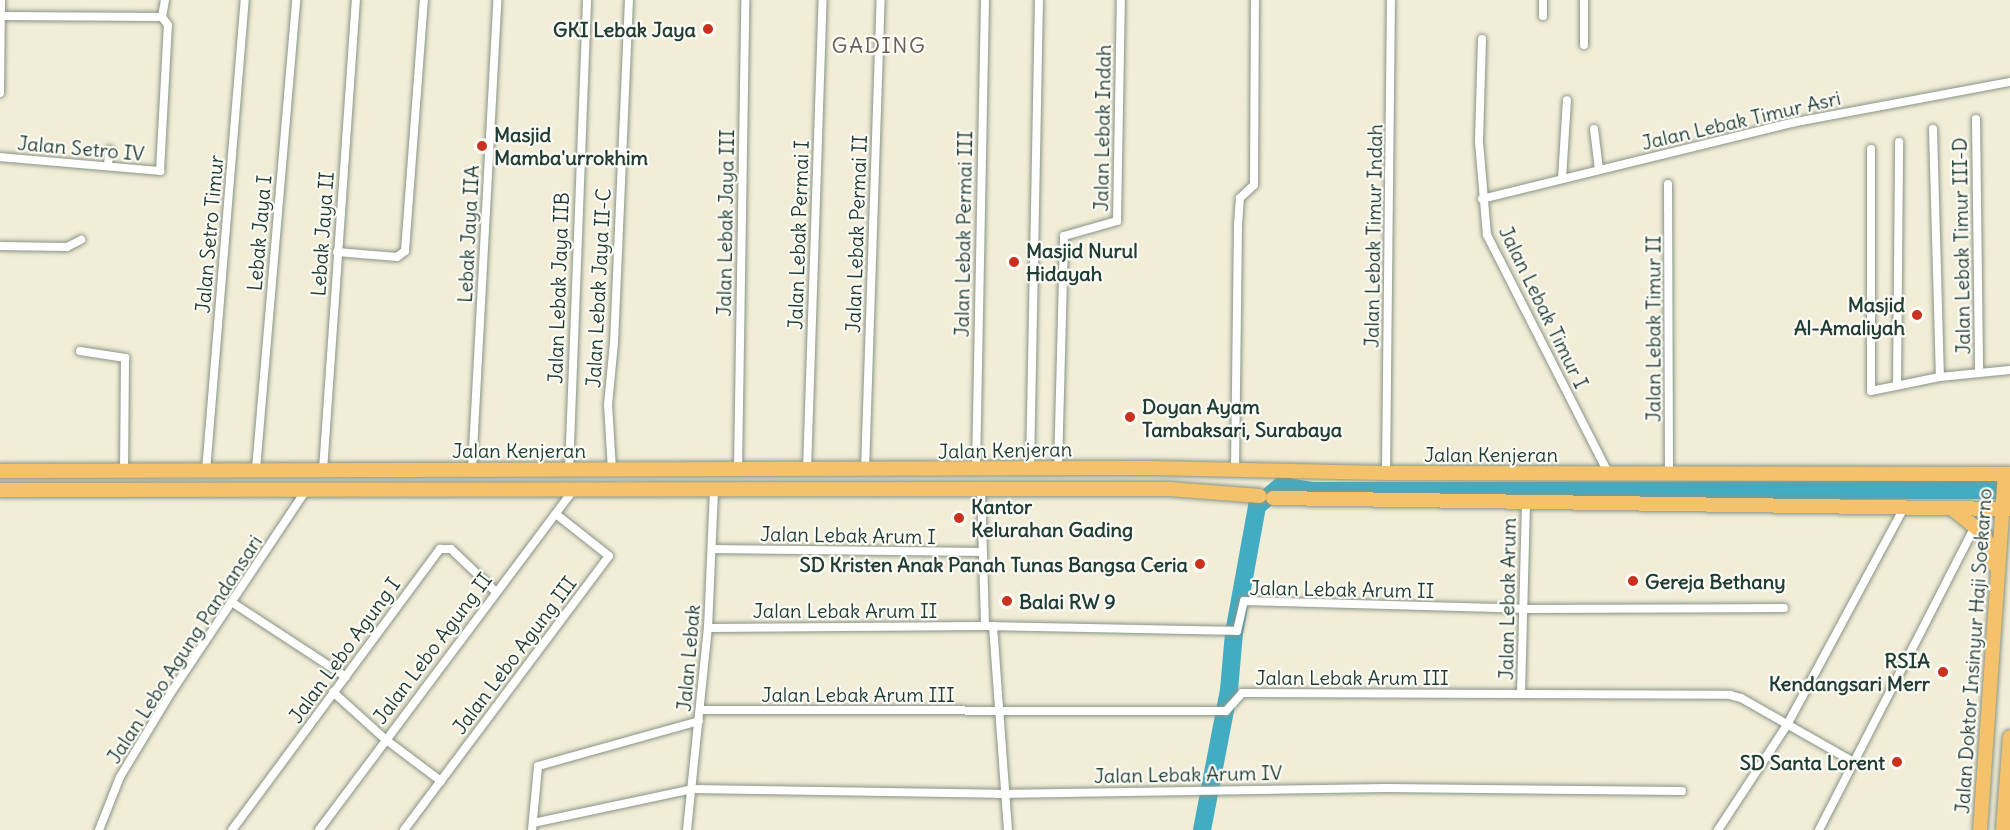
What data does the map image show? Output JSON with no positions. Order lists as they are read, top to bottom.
{
  "streets": {
    "main road": ["Jalan Kenjeran", "Jalan Doktor Insinyur Haji Soekarno"],
    "street": [
      "Jalan Lebak Timur Asri",
      "Jalan Lebak Indah",
      "Jalan Setro IV",
      "Jalan Lebak Jaya III",
      "Lebak Jaya I",
      "Jalan Setro Timur",
      "Lebak Jaya II",
      "Lebak Jaya IIA",
      "Jalan Lebak Permai II",
      "Jalan Lebak Permai III",
      "Jalan Lebak Permai I",
      "Jalan Lebak Timur Indah",
      "Jalan Lebak Timur III-D",
      "Jalan Lebak Jaya IIB",
      "Jalan Lebak Jaya II-C",
      "Jalan Lebak Timur I",
      "Jalan Lebak Timur II",
      "Jalan Lebak Arum I",
      "Jalan Lebak Arum II",
      "Jalan Lebak Arum",
      "Jalan Lebo Agung II",
      "Jalan Lebo Agung Pandansari",
      "Jalan Lebo Agung I",
      "Jalan Lebo Agung III",
      "Jalan Lebak",
      "Jalan Lebak Arum III",
      "Jalan Lebak Arum IV"
    ]
  },
  "crossings": [
    ["Jalan Lebak Timur Asri", "Jalan Lebak Timur I"],
    ["Jalan Lebak Indah", "Jalan Kenjeran"],
    ["Jalan Lebak Jaya III", "Jalan Kenjeran"],
    ["Lebak Jaya I", "Jalan Kenjeran"],
    ["Jalan Setro Timur", "Jalan Kenjeran"],
    ["Lebak Jaya II", "Jalan Kenjeran"],
    ["Lebak Jaya IIA", "Jalan Kenjeran"],
    ["Jalan Lebak Permai II", "Jalan Kenjeran"],
    ["Jalan Lebak Permai III", "Jalan Kenjeran"],
    ["Jalan Lebak Permai I", "Jalan Kenjeran"],
    ["Jalan Lebak Timur Indah", "Jalan Kenjeran"],
    ["Jalan Lebak Jaya IIB", "Jalan Kenjeran"],
    ["Jalan Lebak Jaya II-C", "Jalan Kenjeran"],
    ["Jalan Lebak Timur I", "Jalan Kenjeran"],
    ["Jalan Lebak Timur II", "Jalan Kenjeran"],
    ["Jalan Kenjeran", "Jalan Lebak Arum"],
    ["Jalan Kenjeran", "Jalan Lebo Agung II"],
    ["Jalan Kenjeran", "Jalan Lebo Agung Pandansari"],
    ["Jalan Kenjeran", "Jalan Doktor Insinyur Haji Soekarno"],
    ["Jalan Kenjeran", "Jalan Lebak"],
    ["Jalan Lebak Arum I", "Jalan Lebak"],
    ["Jalan Lebak Arum II", "Jalan Lebak Arum"],
    ["Jalan Lebak Arum II", "Jalan Lebak"],
    ["Jalan Lebak Arum", "Jalan Lebak Arum III"],
    ["Jalan Lebo Agung II", "Jalan Lebo Agung I"],
    ["Jalan Lebo Agung II", "Jalan Lebo Agung III"],
    ["Jalan Lebak", "Jalan Lebak Arum III"],
    ["Jalan Lebak", "Jalan Lebak Arum IV"]
  ],
  "districts": ["GADING"],
  "places": [
    "GKI Lebak Jaya",
    "Masjid Mamba'urrokhim",
    "Masjid Nurul Hidayah",
    "Masjid Al-Amaliyah",
    "Doyan Ayam Tambaksari, Surabaya",
    "Kantor Kelurahan Gading",
    "SD Kristen Anak Panah Tunas Bangsa Ceria",
    "Gereja Bethany",
    "Balai RW 9",
    "RSIA Kendangsari Merr",
    "SD Santa Lorent"
  ]
}
